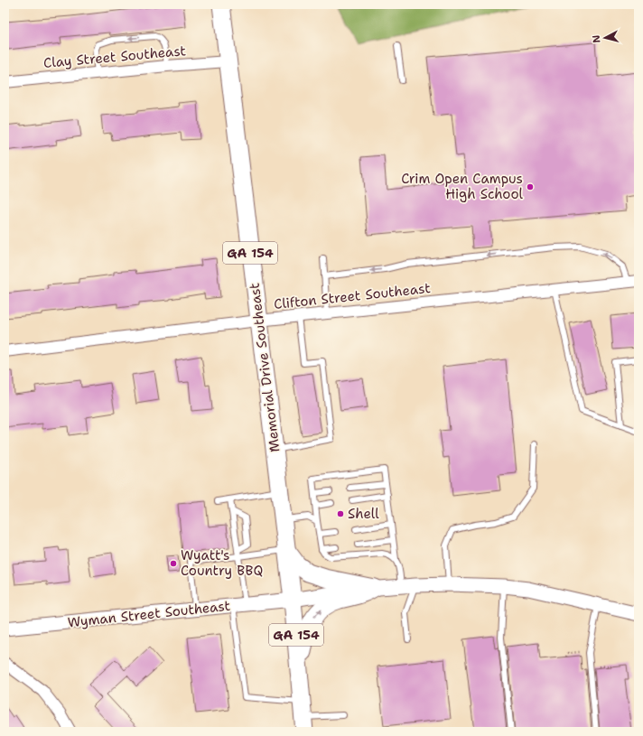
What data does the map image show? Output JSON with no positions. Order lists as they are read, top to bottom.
{
  "streets": {
    "main road": ["GA 154", "Memorial Drive Southeast"],
    "street": ["Clay Street Southeast", "Clifton Street Southeast", "Wyman Street Southeast"]
  },
  "crossings": [
    ["Clay Street Southeast", "Memorial Drive Southeast"],
    ["Clifton Street Southeast", "Memorial Drive Southeast"],
    ["Memorial Drive Southeast", "Wyman Street Southeast"]
  ],
  "places": ["Crim Open Campus High School", "Shell", "Wyatt's Country BBQ"],
  "north": "left"
}
